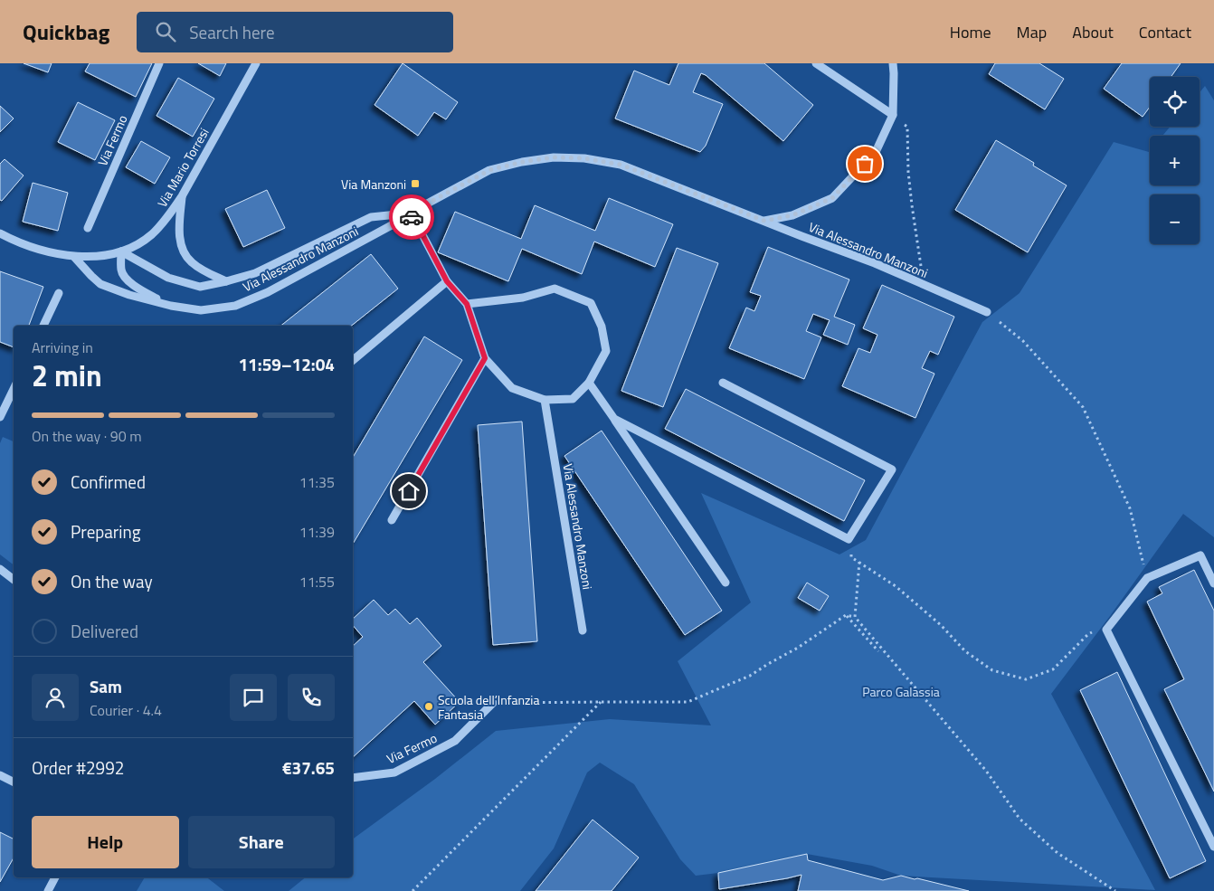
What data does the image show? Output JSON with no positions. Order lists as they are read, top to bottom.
{
  "streets": {
    "street": ["Via Fermo", "Via Mario Torresi", "Via Alessandro Manzoni"]
  },
  "crossings": [
    ["Via Mario Torresi", "Via Alessandro Manzoni"]
  ],
  "parks": ["Parco Galassia"],
  "places": {
    "transit": ["Via Manzoni"],
    "other": ["Scuola dell’Infanzia Fantasia"]
  },
  "page": {
    "header": "Quickbag",
    "search": "Search here",
    "nav": [
      "Home",
      "Map",
      "About",
      "Contact"
    ],
    "map_buttons": ["+", "−"],
    "heading": ["2 min", "Arriving in", "11:59–12:04"],
    "panel": [
      "Sam",
      "Courier · 4.4",
      "Order #2992",
      "€37.65"
    ],
    "bar": "On the way · 90 m",
    "list": [
      ["Confirmed", "11:35"],
      ["Preparing", "11:39"],
      ["On the way", "11:55"],
      "Delivered"
    ],
    "buttons": ["Help", "Share"]
  }
}
